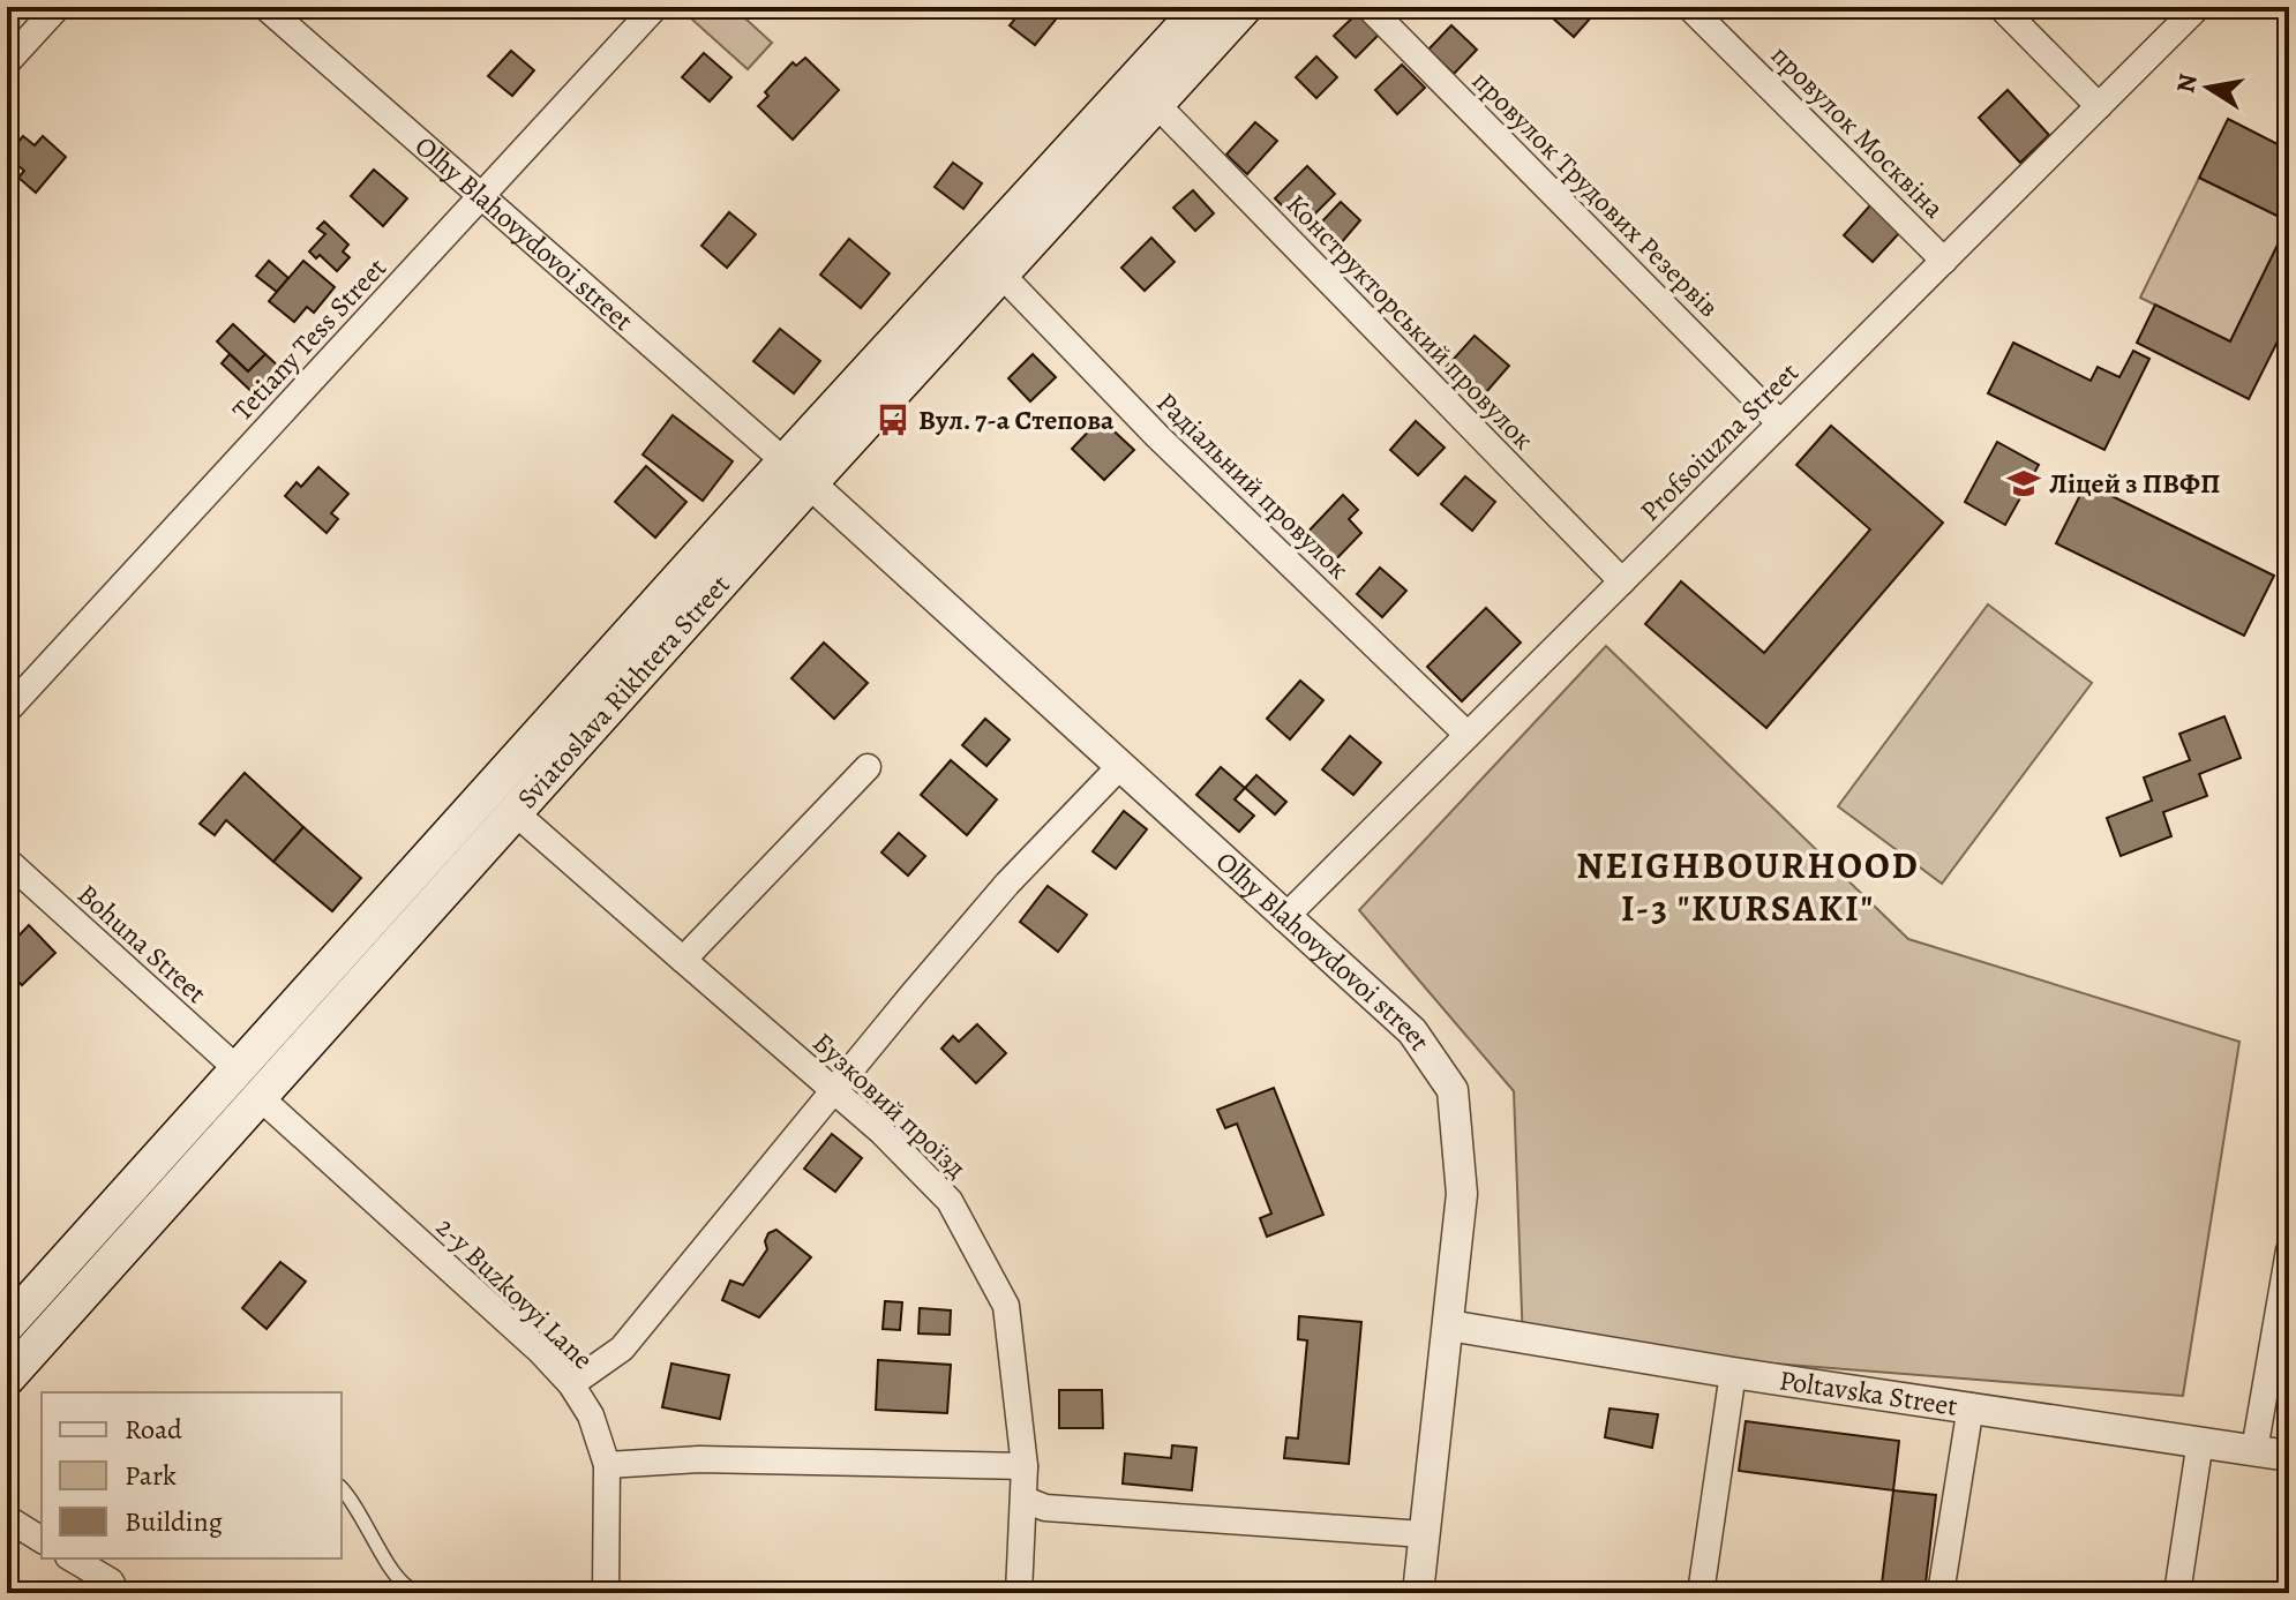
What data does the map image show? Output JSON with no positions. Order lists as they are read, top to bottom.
{
  "streets": {
    "main road": ["Sviatoslava Rikhtera Street"],
    "street": [
      "провулок Москвіна",
      "провулок Трудових Резервів",
      "Olhy Blahovydovoi street",
      "Конструкторський провулок",
      "Tetiany Tess Street",
      "Profsoiuzna Street",
      "Радіальний провулок",
      "Bohuna Street",
      "Бузковий проїзд",
      "2-y Buzkovyi Lane",
      "Poltavska Street"
    ]
  },
  "crossings": [
    ["провулок Москвіна", "Profsoiuzna Street"],
    ["провулок Трудових Резервів", "Profsoiuzna Street"],
    ["Olhy Blahovydovoi street", "Tetiany Tess Street"],
    ["Olhy Blahovydovoi street", "Profsoiuzna Street"],
    ["Olhy Blahovydovoi street", "Sviatoslava Rikhtera Street"],
    ["Olhy Blahovydovoi street", "Poltavska Street"],
    ["Конструкторський провулок", "Profsoiuzna Street"],
    ["Конструкторський провулок", "Sviatoslava Rikhtera Street"],
    ["Profsoiuzna Street", "Радіальний провулок"],
    ["Радіальний провулок", "Sviatoslava Rikhtera Street"],
    ["Sviatoslava Rikhtera Street", "Bohuna Street"],
    ["Sviatoslava Rikhtera Street", "Бузковий проїзд"],
    ["Sviatoslava Rikhtera Street", "2-y Buzkovyi Lane"]
  ],
  "districts": ["NEIGHBOURHOOD I-3 \"KURSAKI\""],
  "places": {
    "bus stop": ["Вул. 7-а Степова"],
    "school or university": ["Ліцей з ПВФП"]
  },
  "legend": ["Road", "Park", "Building"],
  "north": "left"
}
